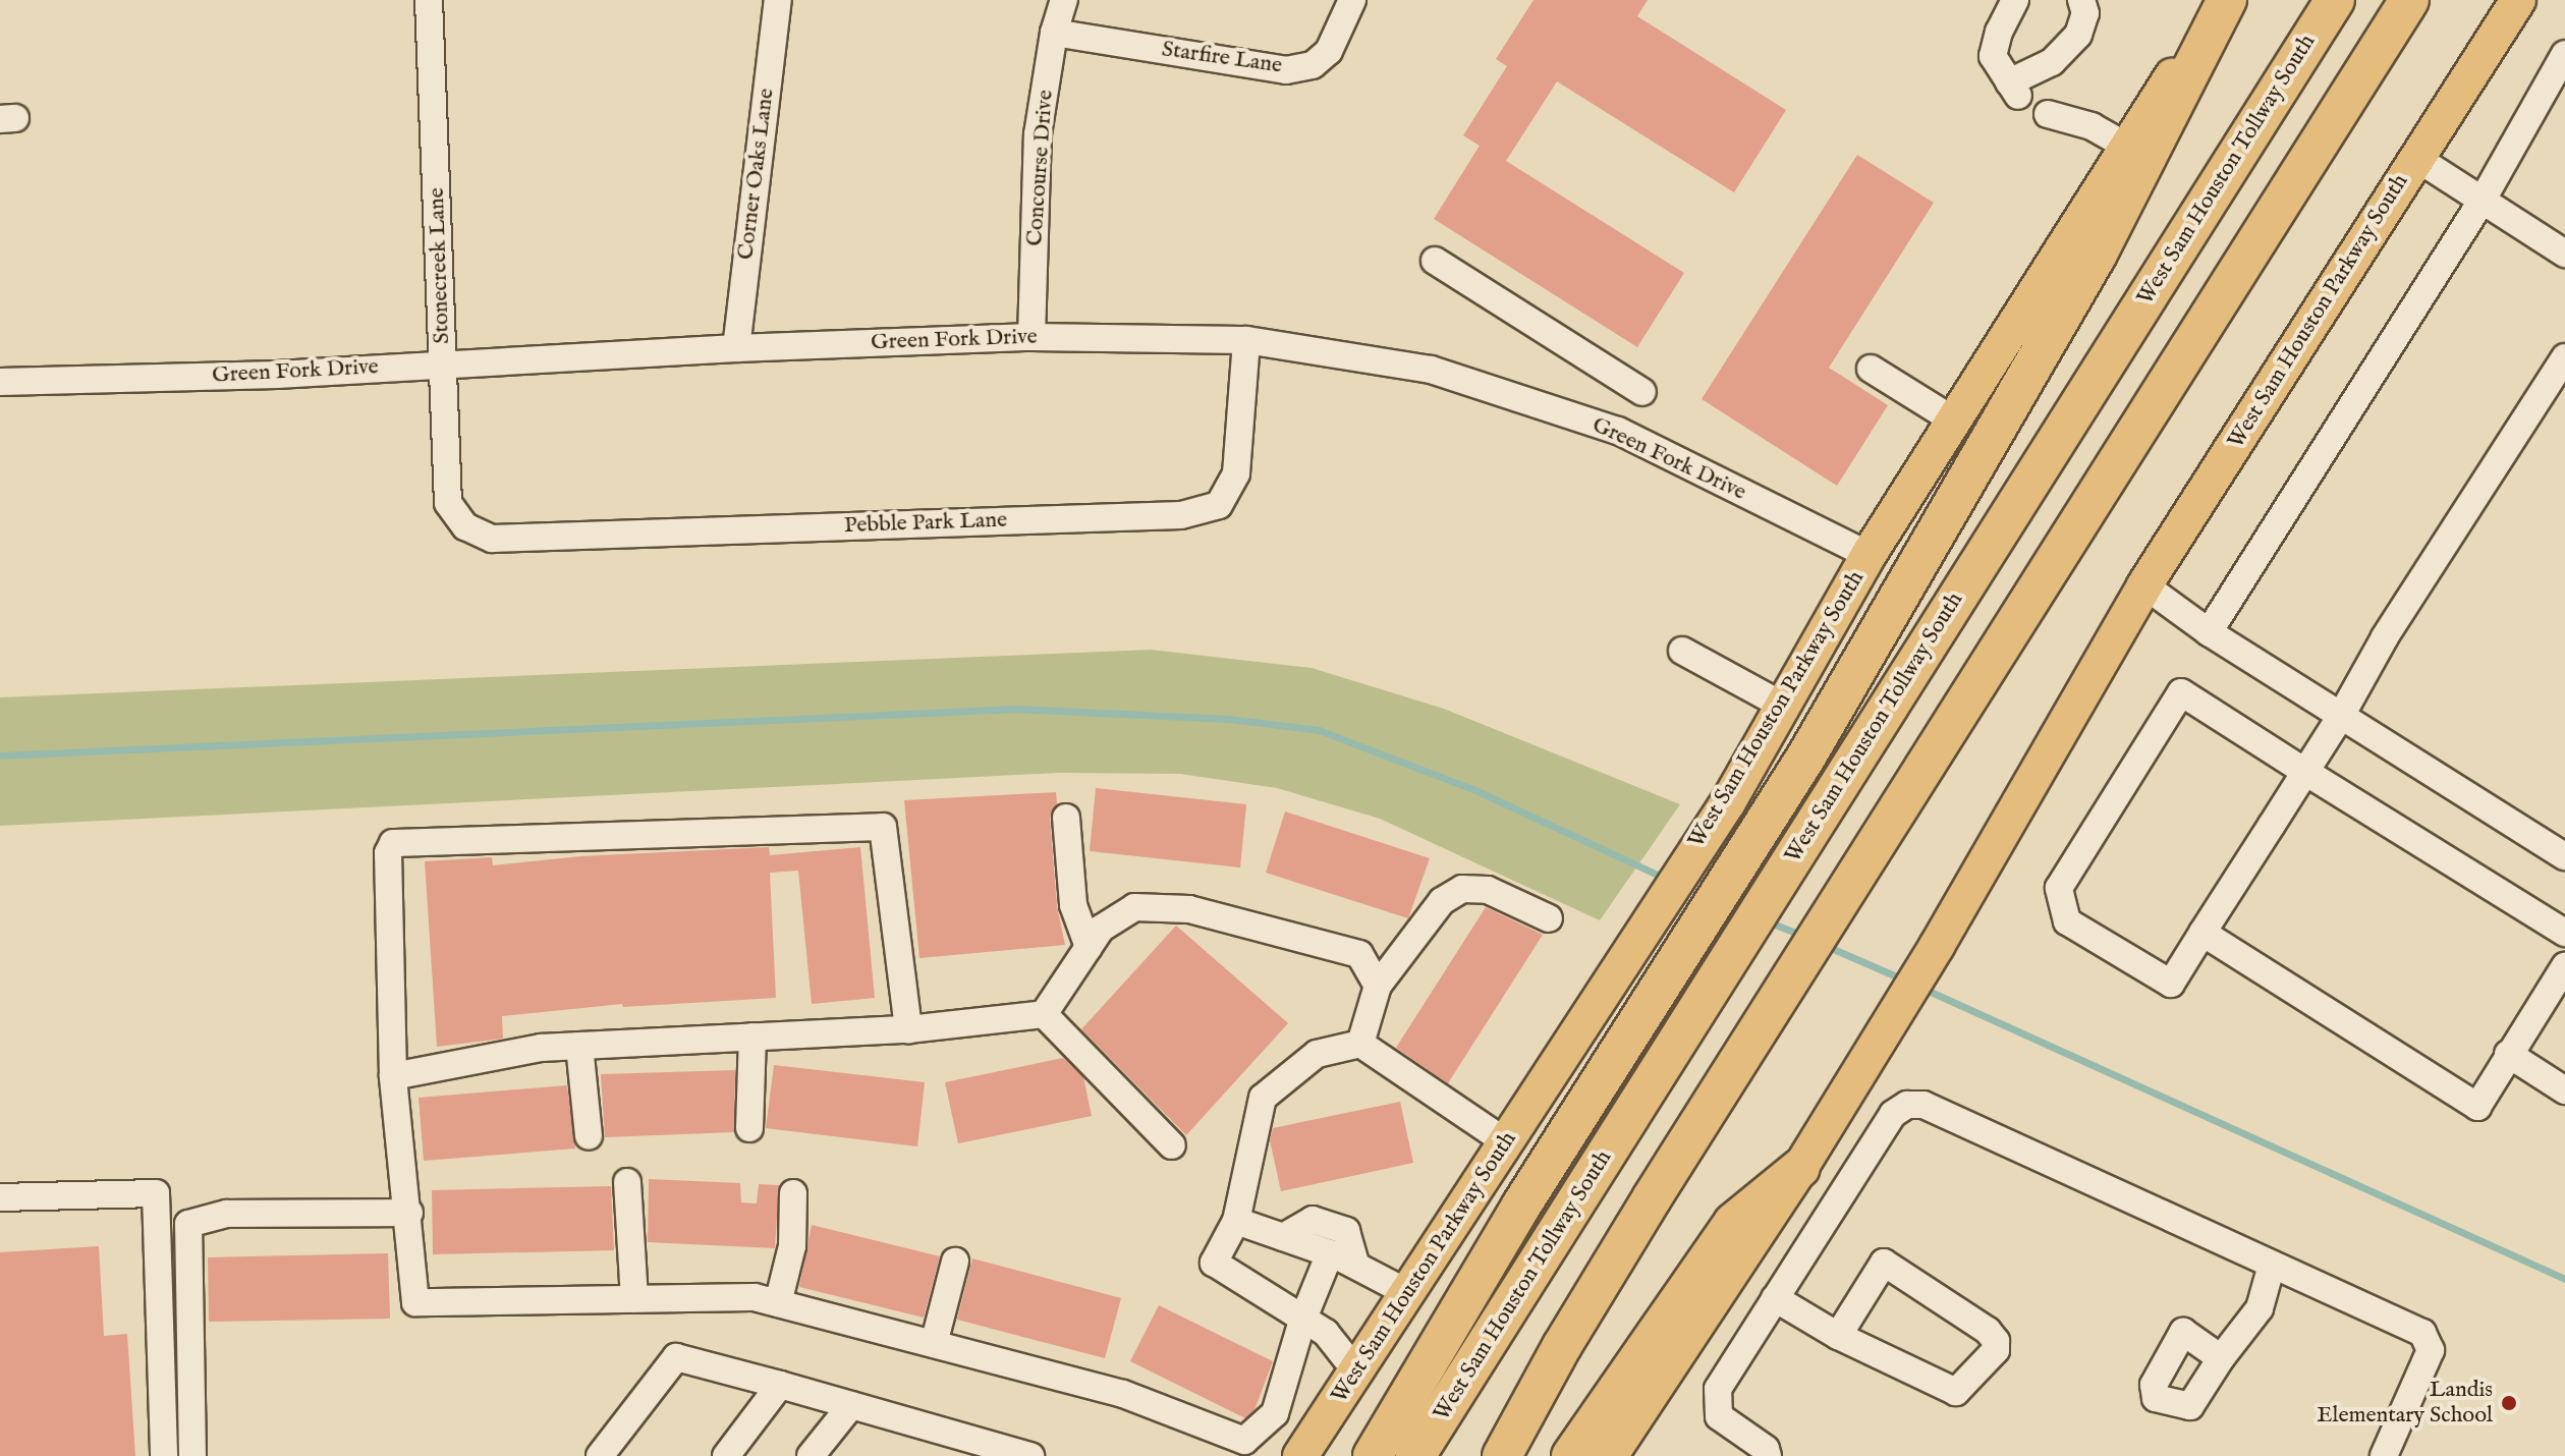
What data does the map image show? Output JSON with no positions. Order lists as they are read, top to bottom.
{
  "streets": {
    "highway": ["West Sam Houston Tollway South"],
    "main road": ["West Sam Houston Parkway South"],
    "street": [
      "Starfire Lane",
      "Concourse Drive",
      "Corner Oaks Lane",
      "Stonecreek Lane",
      "Green Fork Drive",
      "Pebble Park Lane"
    ]
  },
  "crossings": [
    ["Starfire Lane", "Concourse Drive"],
    ["Concourse Drive", "Green Fork Drive"],
    ["Corner Oaks Lane", "Green Fork Drive"],
    ["Stonecreek Lane", "Green Fork Drive"],
    ["Stonecreek Lane", "Pebble Park Lane"],
    ["West Sam Houston Parkway South", "Green Fork Drive"],
    ["Green Fork Drive", "Pebble Park Lane"]
  ],
  "places": ["Landis Elementary School"]
}
